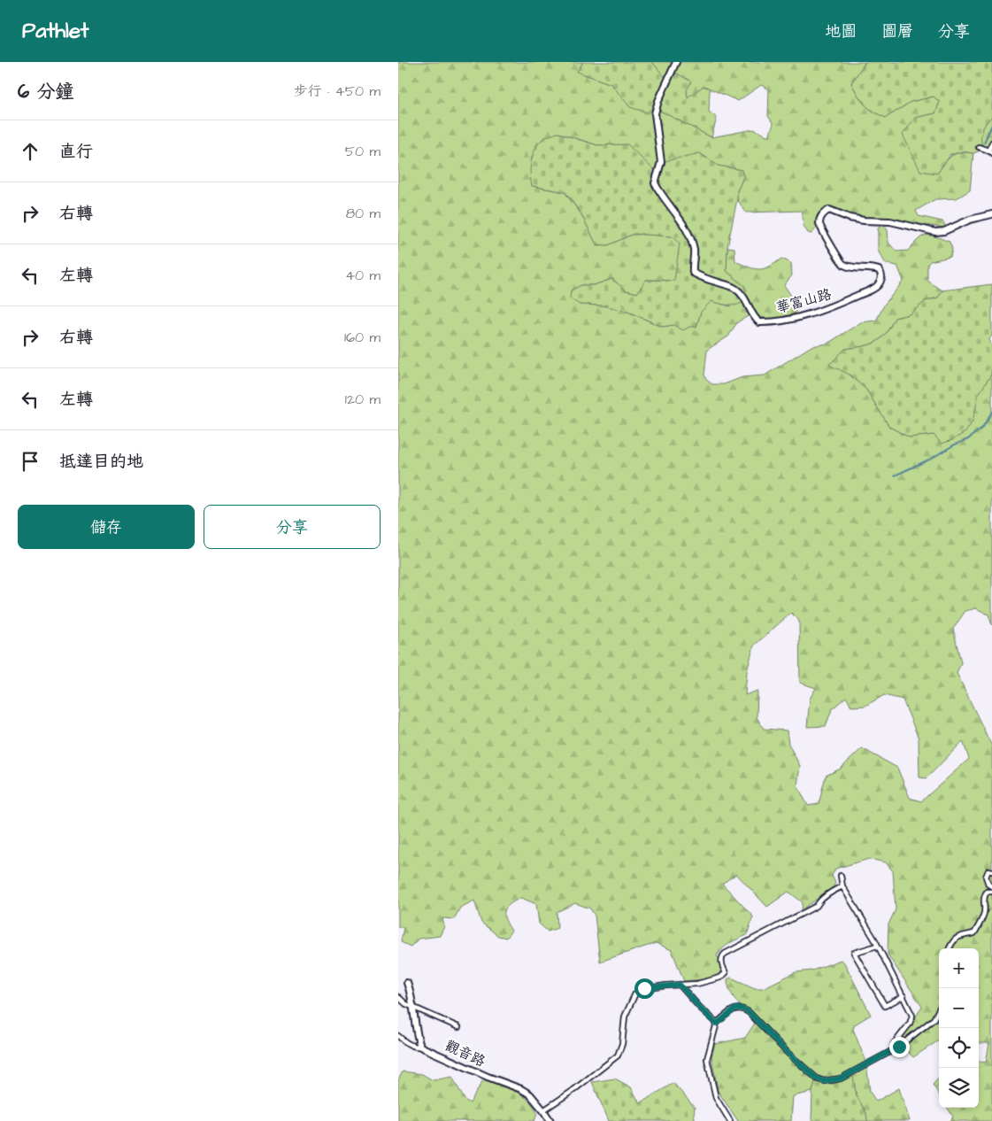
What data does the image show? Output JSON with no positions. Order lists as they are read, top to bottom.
{
  "streets": {
    "street": ["華富山路", "觀音路"]
  },
  "page": {
    "header": "Pathlet",
    "nav": ["地圖", "圖層", "分享"],
    "heading": ["6 分鐘", "步行 · 450 m"],
    "list": [
      ["直行", "50 m"],
      ["右轉", "80 m"],
      ["左轉", "40 m"],
      ["右轉", "160 m"],
      ["左轉", "120 m"],
      "抵達目的地"
    ],
    "buttons": ["儲存", "分享"],
    "map_buttons": ["+", "−"]
  }
}
